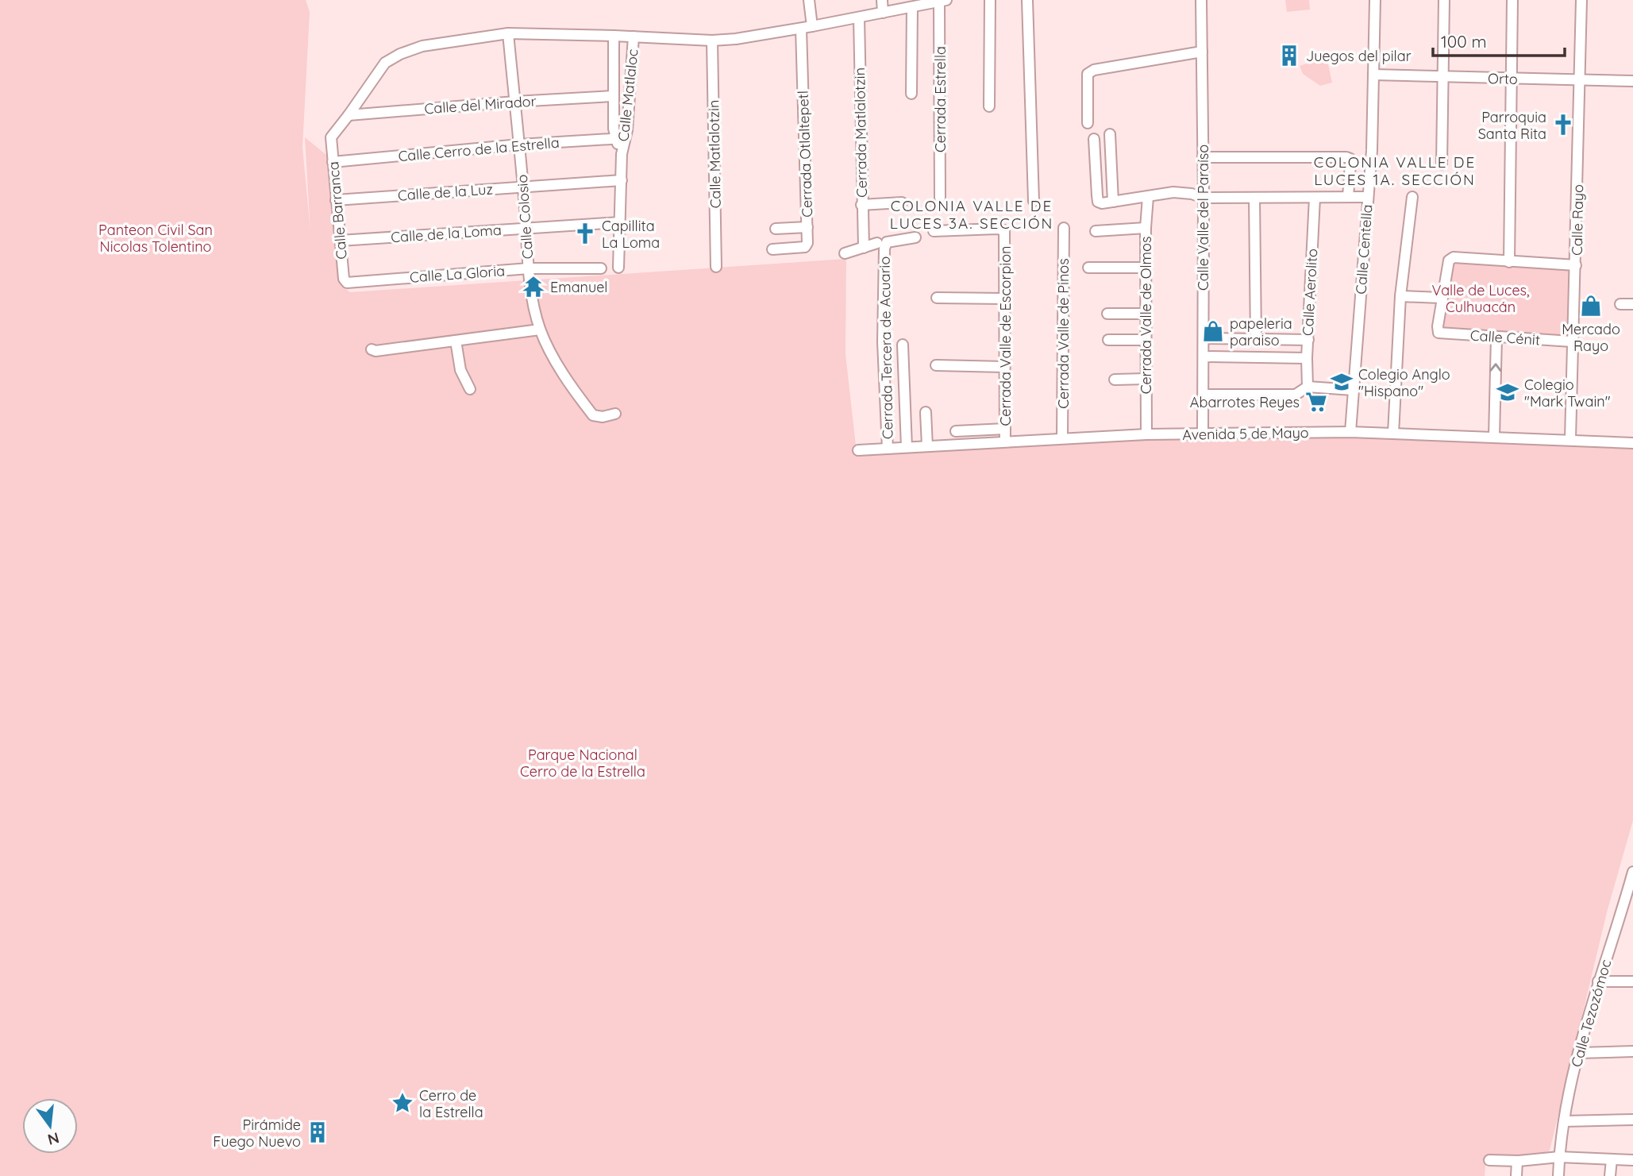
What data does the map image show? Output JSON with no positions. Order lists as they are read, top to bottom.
{
  "streets": {
    "street": [
      "Orto",
      "Calle Matlaloc",
      "Cerrada Estrella",
      "Calle del Mirador",
      "Cerrada Matlalotzin",
      "Calle Cerro de la Estrella",
      "Calle Matlalotzin",
      "Cerrada Otlaltepetl",
      "Calle de la Luz",
      "Calle Barranca",
      "Calle Colosio",
      "Calle Valle del Paraíso",
      "Calle Rayo",
      "Calle de la Loma",
      "Calle Centella",
      "Calle La Gloria",
      "Calle Aerolito",
      "Cerrada Valle de Olmos",
      "Cerrada Valle de Pinos",
      "Cerrada Valle de Escorpion",
      "Calle Cénit",
      "Cerrada Tercera de Acuario",
      "Avenida 5 de Mayo",
      "Calle Tezozómoc"
    ]
  },
  "crossings": [
    ["Orto", "Calle Rayo"],
    ["Orto", "Calle Centella"],
    ["Calle Matlaloc", "Calle del Mirador"],
    ["Calle Matlaloc", "Calle Cerro de la Estrella"],
    ["Calle Matlaloc", "Calle de la Luz"],
    ["Calle Matlaloc", "Calle de la Loma"],
    ["Calle del Mirador", "Calle Barranca"],
    ["Calle del Mirador", "Calle Colosio"],
    ["Calle Cerro de la Estrella", "Calle Barranca"],
    ["Calle Cerro de la Estrella", "Calle Colosio"],
    ["Calle de la Luz", "Calle Barranca"],
    ["Calle de la Luz", "Calle Colosio"],
    ["Calle Barranca", "Calle de la Loma"],
    ["Calle Barranca", "Calle La Gloria"],
    ["Calle Colosio", "Calle de la Loma"],
    ["Calle Colosio", "Calle La Gloria"],
    ["Calle Valle del Paraíso", "Avenida 5 de Mayo"],
    ["Calle Rayo", "Calle Cénit"],
    ["Calle Rayo", "Avenida 5 de Mayo"],
    ["Calle Centella", "Avenida 5 de Mayo"],
    ["Cerrada Valle de Olmos", "Avenida 5 de Mayo"],
    ["Cerrada Valle de Pinos", "Avenida 5 de Mayo"],
    ["Cerrada Valle de Escorpion", "Avenida 5 de Mayo"],
    ["Cerrada Tercera de Acuario", "Avenida 5 de Mayo"]
  ],
  "districts": ["COLONIA VALLE DE LUCES 1A. SECCIÓN", "COLONIA VALLE DE LUCES 3A. SECCIÓN"],
  "parks": ["Panteon Civil San Nicolas Tolentino", "Valle de Luces, Culhuacán", "Parque Nacional Cerro de la Estrella"],
  "places": {
    "building": ["Juegos del pilar", "Pirámide Fuego Nuevo"],
    "church": ["Parroquia Santa Rita", "Capillita La Loma"],
    "temple": ["Emanuel"],
    "shop": ["Mercado Rayo", "papeleria paraiso"],
    "school or university": ["Colegio Anglo \"Hispano\"", "Colegio \"Mark Twain\""],
    "supermarket": ["Abarrotes Reyes"],
    "place": ["Cerro de la Estrella"]
  },
  "scale_bar": "100 m",
  "north": "bottom"
}
